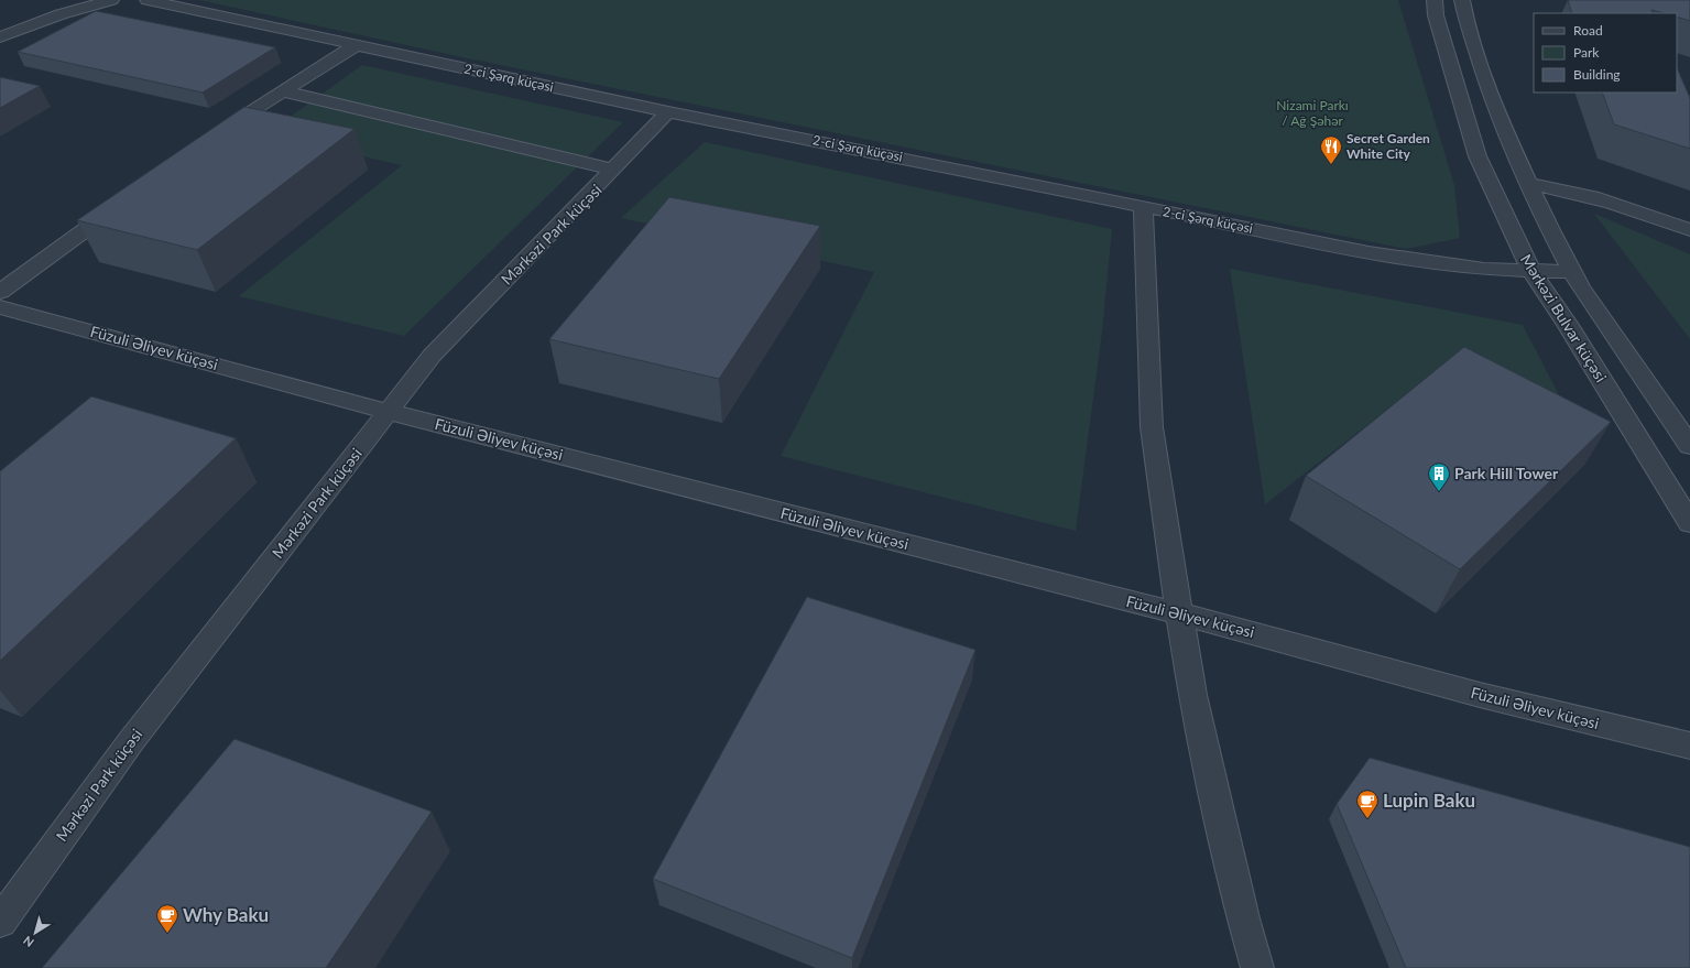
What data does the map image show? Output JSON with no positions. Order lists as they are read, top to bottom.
{
  "streets": {
    "street": [
      "2-ci Şərq küçəsi",
      "Mərkəzi Park küçəsi",
      "Mərkəzi Bulvar küçəsi",
      "Füzuli Əliyev küçəsi"
    ]
  },
  "crossings": [
    ["2-ci Şərq küçəsi", "Mərkəzi Park küçəsi"],
    ["2-ci Şərq küçəsi", "Mərkəzi Bulvar küçəsi"],
    ["Mərkəzi Park küçəsi", "Füzuli Əliyev küçəsi"]
  ],
  "parks": ["Nizami Parkı / Ağ Şəhər"],
  "places": {
    "restaurant": ["Secret Garden White City"],
    "building": ["Park Hill Tower"],
    "cafe": ["Lupin Baku", "Why Baku"]
  },
  "legend": ["Road", "Park", "Building"],
  "north": "bottom left"
}
